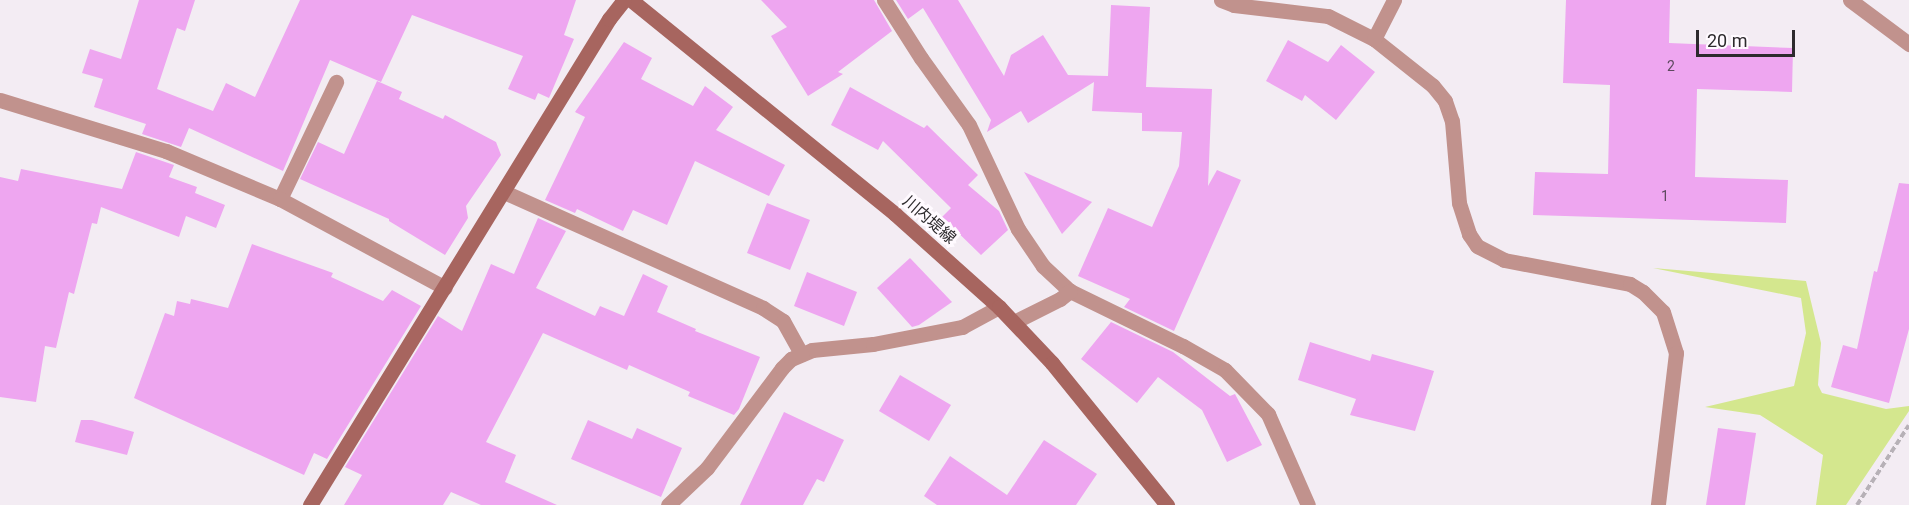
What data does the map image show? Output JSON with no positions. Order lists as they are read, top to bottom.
{
  "streets": {
    "main road": ["川内堤線"]
  },
  "house_numbers": ["2", "1"],
  "scale_bar": "20 m"
}
